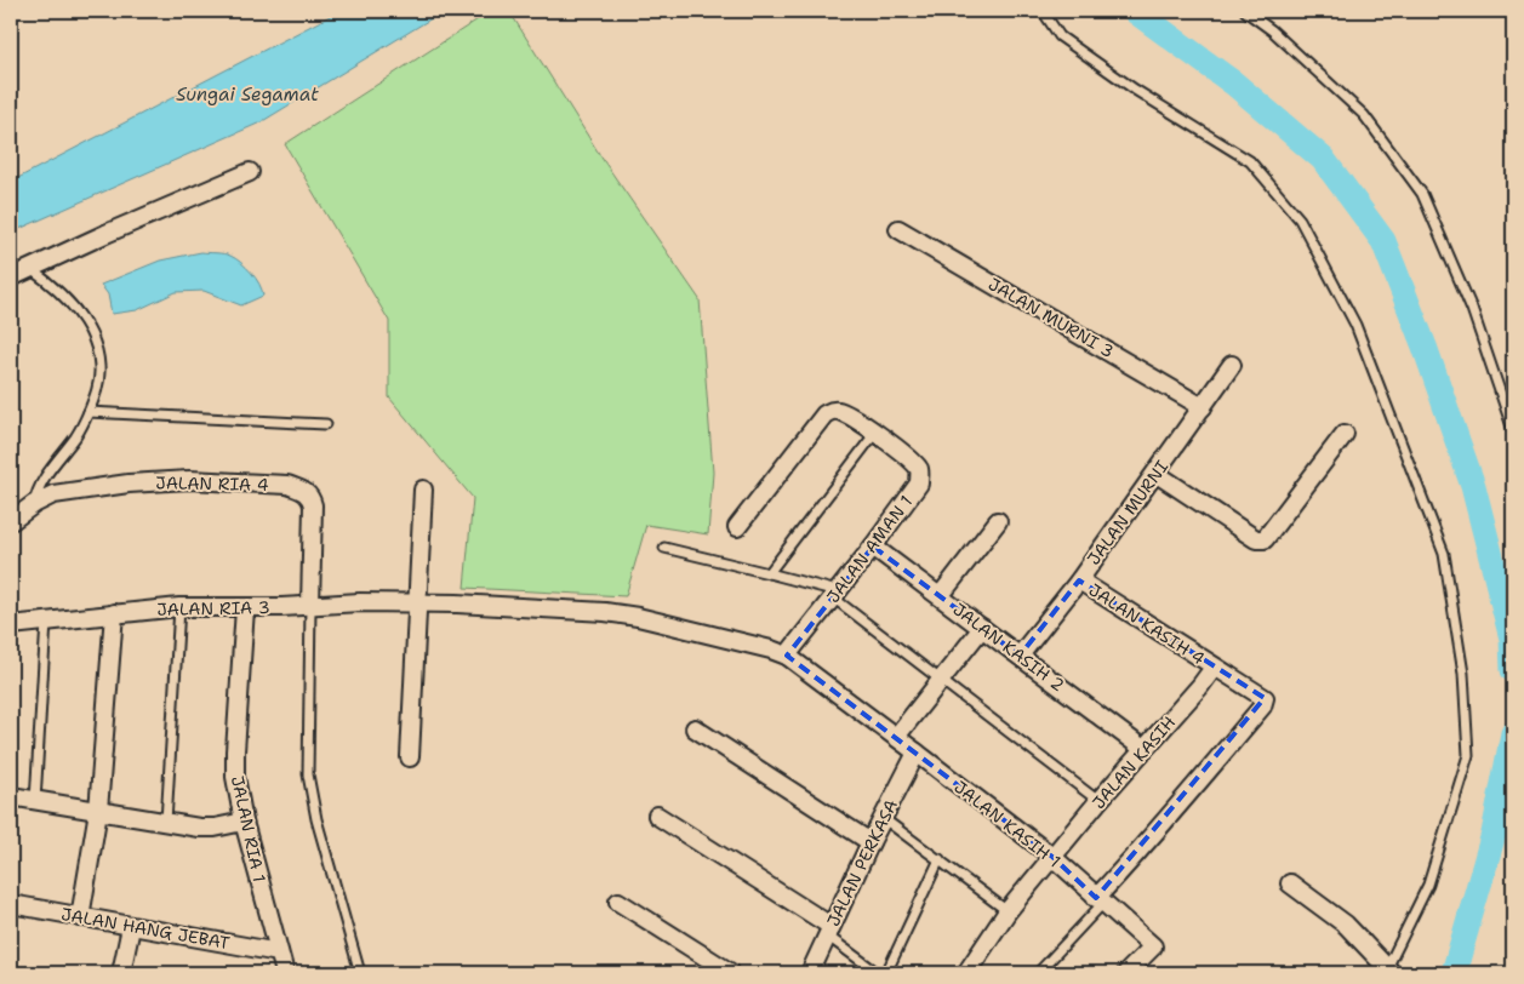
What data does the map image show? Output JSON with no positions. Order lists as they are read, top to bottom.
{
  "streets": {
    "street": [
      "JALAN MURNI 3",
      "JALAN RIA 4",
      "JALAN MURNI",
      "JALAN AMAN 1",
      "JALAN RIA 3",
      "JALAN KASIH 4",
      "JALAN KASIH 2",
      "JALAN KASIH",
      "JALAN KASIH 1",
      "JALAN RIA 1",
      "JALAN PERKASA",
      "JALAN HANG JEBAT"
    ]
  },
  "crossings": [
    ["JALAN MURNI 3", "JALAN MURNI"],
    ["JALAN RIA 4", "JALAN RIA 3"],
    ["JALAN MURNI", "JALAN KASIH 4"],
    ["JALAN MURNI", "JALAN KASIH 2"],
    ["JALAN AMAN 1", "JALAN RIA 3"],
    ["JALAN AMAN 1", "JALAN KASIH 2"],
    ["JALAN AMAN 1", "JALAN KASIH 1"],
    ["JALAN RIA 3", "JALAN KASIH 1"],
    ["JALAN RIA 3", "JALAN RIA 1"],
    ["JALAN KASIH 4", "JALAN KASIH"],
    ["JALAN KASIH 4", "JALAN KASIH 1"],
    ["JALAN KASIH 2", "JALAN KASIH"],
    ["JALAN KASIH", "JALAN KASIH 1"],
    ["JALAN KASIH 1", "JALAN PERKASA"],
    ["JALAN RIA 1", "JALAN HANG JEBAT"]
  ],
  "water": ["Sungai Segamat"]
}
